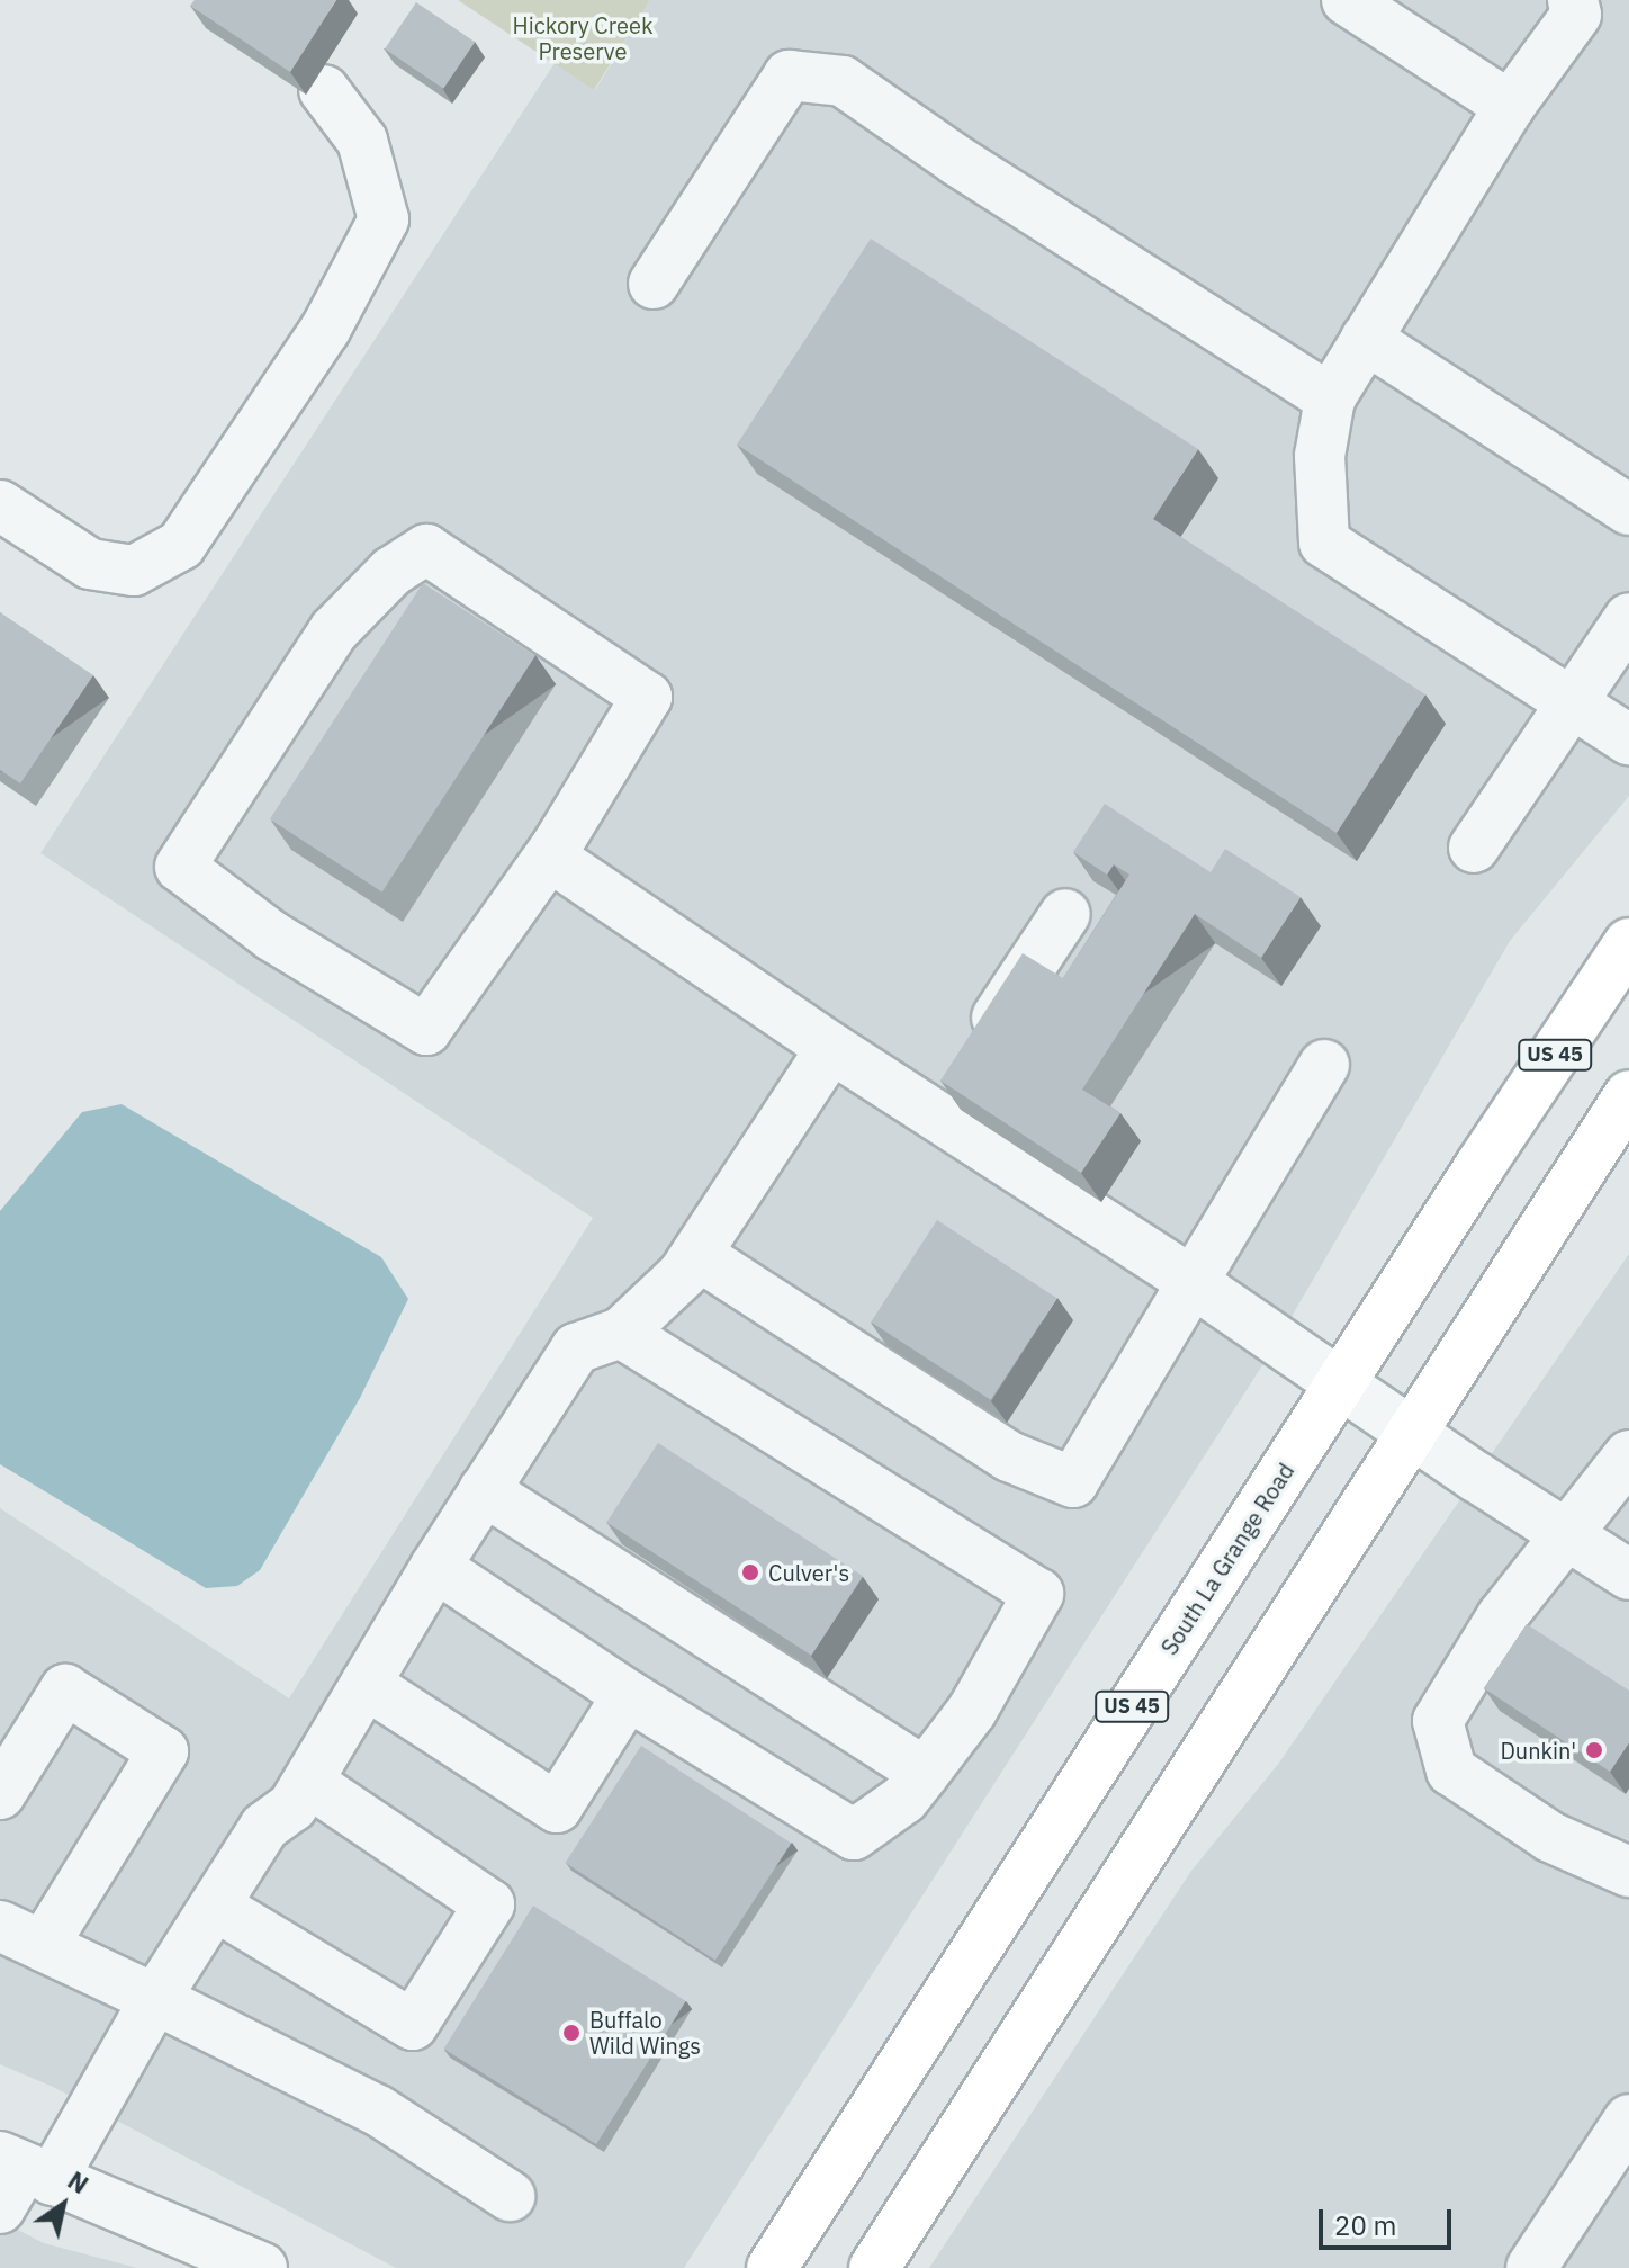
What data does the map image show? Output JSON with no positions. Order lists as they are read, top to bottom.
{
  "streets": {
    "main road": ["US 45", "South La Grange Road"]
  },
  "parks": ["Hickory Creek Preserve"],
  "places": ["Culver's", "Dunkin'", "Buffalo Wild Wings"],
  "scale_bar": "20 m",
  "north": "top right"
}
